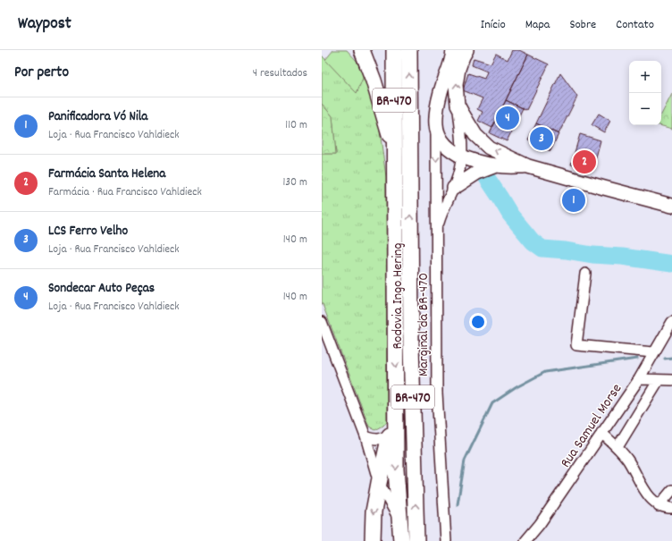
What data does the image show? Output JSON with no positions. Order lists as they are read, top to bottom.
{
  "streets": {
    "highway": ["BR-470", "Rodovia Ingo Hering"],
    "street": ["Marginal da BR-470", "Rua Samuel Morse"]
  },
  "page": {
    "header": "Waypost",
    "nav": [
      "Início",
      "Mapa",
      "Sobre",
      "Contato"
    ],
    "heading": ["Por perto", "4 resultados"],
    "map_buttons": ["+", "−"],
    "list": [
      {
        "mark": "1",
        "name": "Panificadora Vó Nila",
        "note": "Loja · Rua Francisco Vahldieck",
        "value": "110 m"
      },
      {
        "mark": "2",
        "name": "Farmácia Santa Helena",
        "note": "Farmácia · Rua Francisco Vahldieck",
        "value": "130 m"
      },
      {
        "mark": "3",
        "name": "LCS Ferro Velho",
        "note": "Loja · Rua Francisco Vahldieck",
        "value": "140 m"
      },
      {
        "mark": "4",
        "name": "Sondecar Auto Peças",
        "note": "Loja · Rua Francisco Vahldieck",
        "value": "140 m"
      }
    ],
    "pins": [
      "4",
      "3",
      "2",
      "1"
    ]
  }
}
